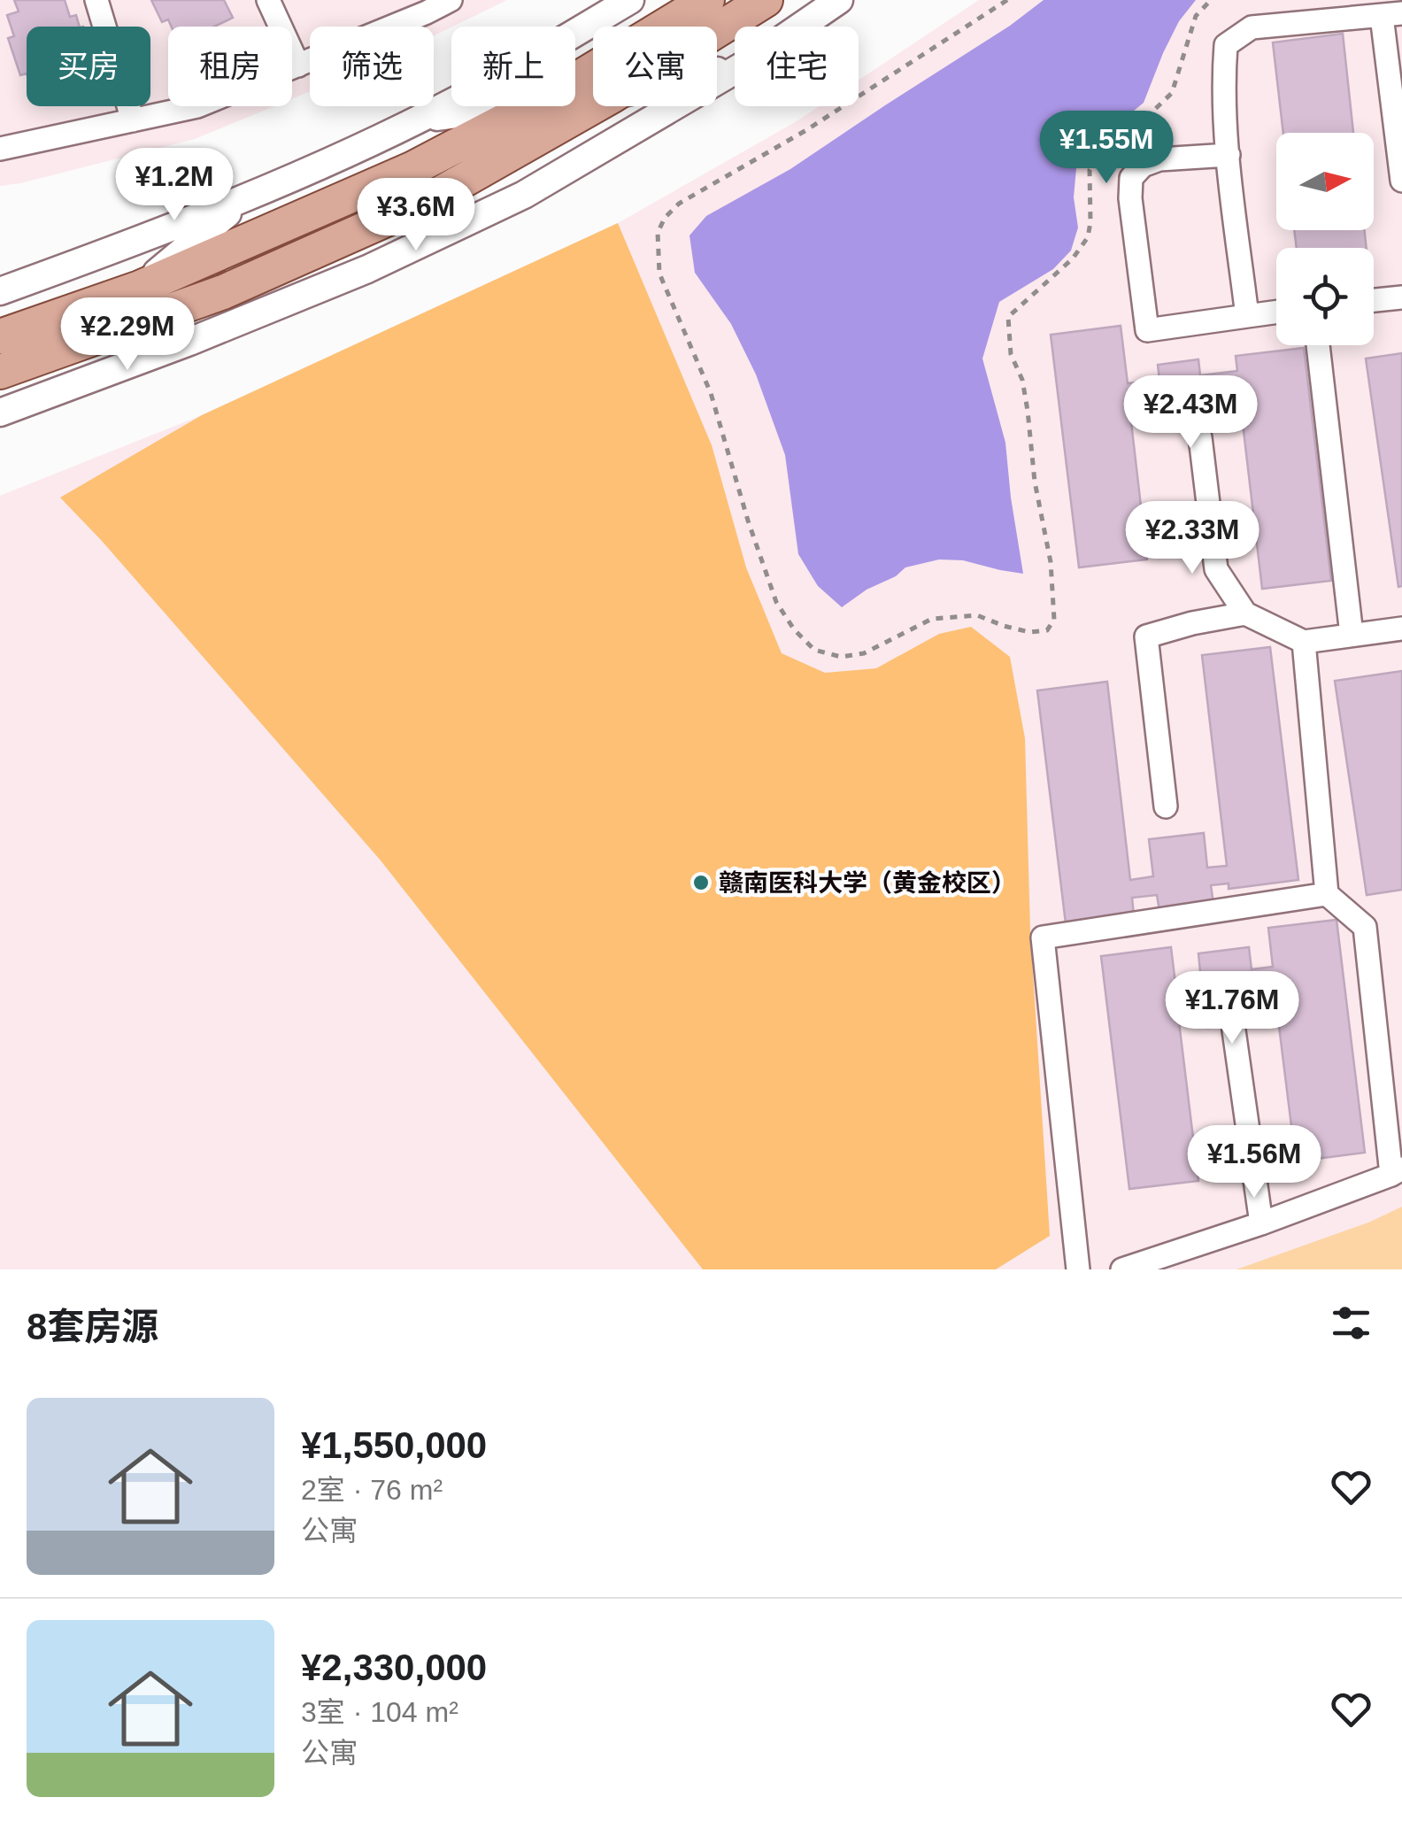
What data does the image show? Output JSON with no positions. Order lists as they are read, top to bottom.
{
  "places": ["赣南医科大学（黄金校区）"],
  "north": "right",
  "page": {
    "chip": [
      "买房",
      "租房",
      "筛选",
      "新上",
      "公寓",
      "住宅"
    ],
    "price": [
      "¥1.55M",
      "¥1.2M",
      "¥3.6M",
      "¥2.29M",
      "¥2.43M",
      "¥2.33M",
      "¥1.76M",
      "¥1.56M"
    ],
    "heading": "8套房源",
    "list": [
      {
        "name": "¥1,550,000",
        "note": "2室 · 76 m² · 公寓"
      },
      {
        "name": "¥2,330,000",
        "note": "3室 · 104 m² · 公寓"
      }
    ]
  }
}
